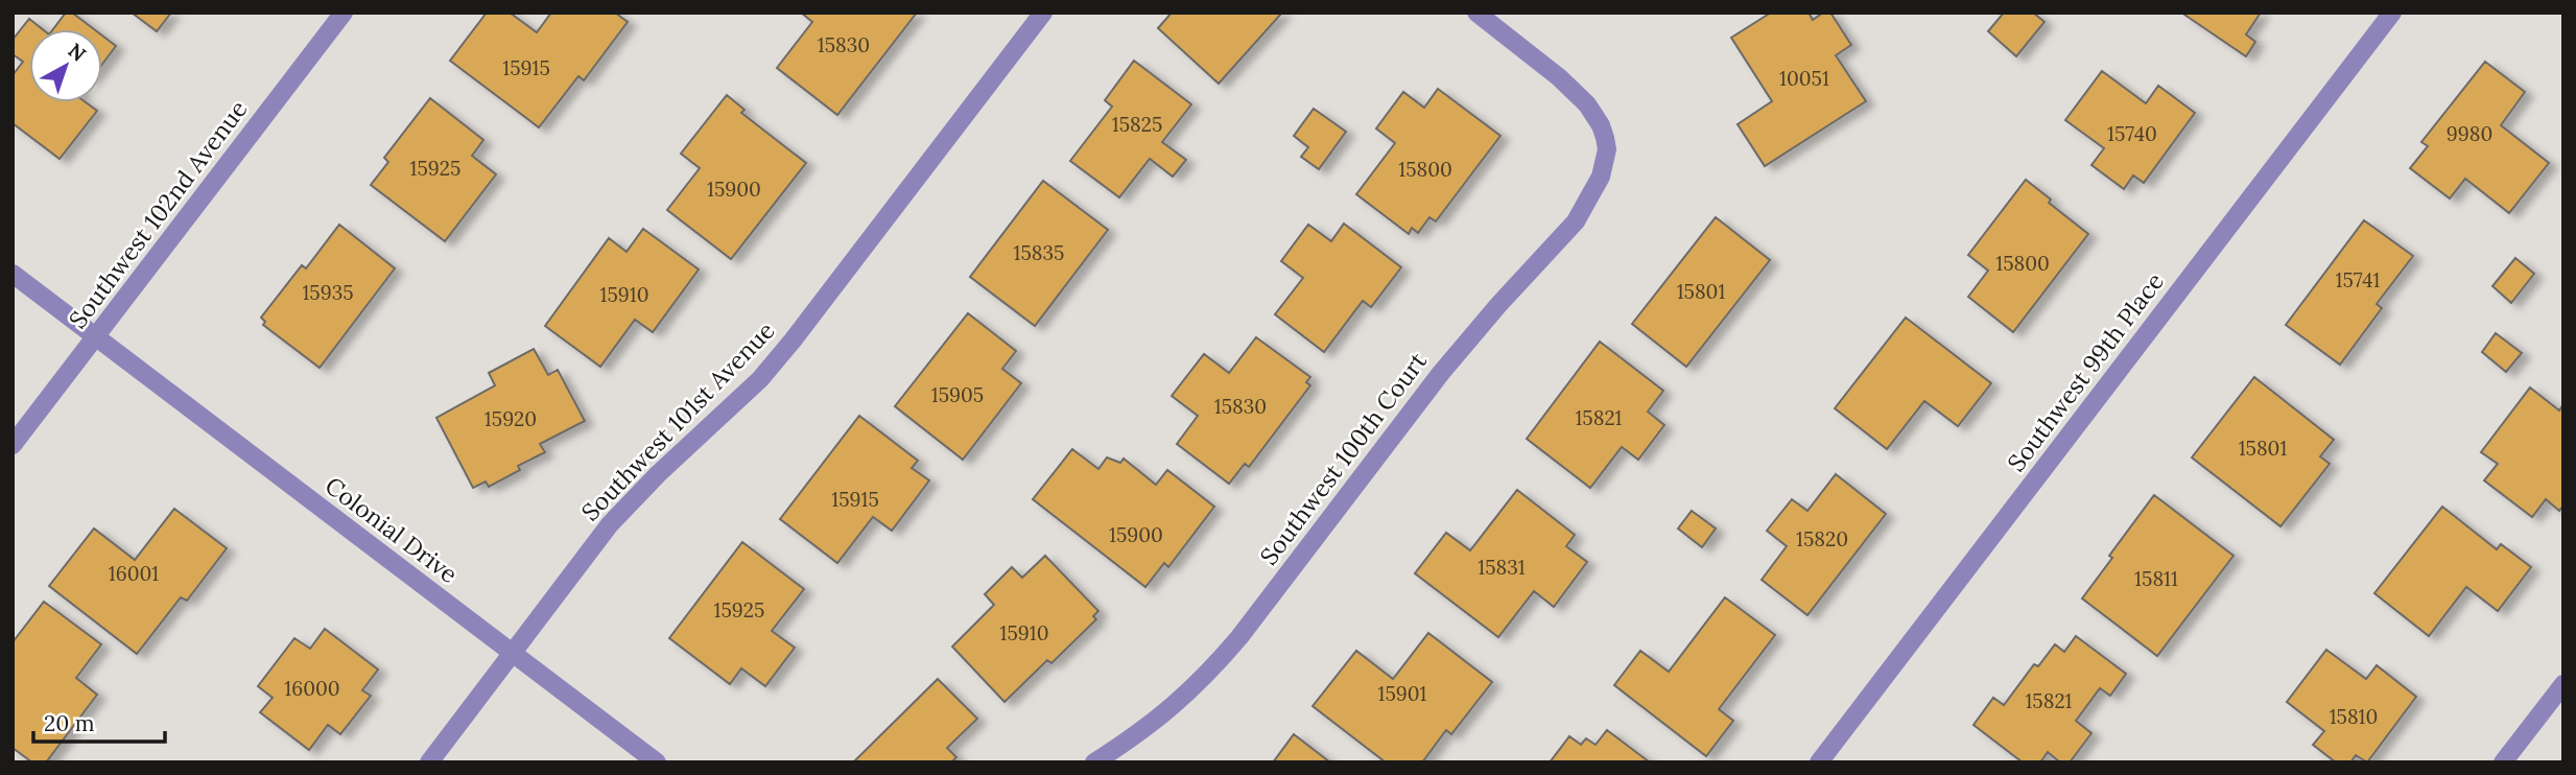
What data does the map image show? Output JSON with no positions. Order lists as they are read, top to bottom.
{
  "streets": {
    "street": [
      "Southwest 102nd Avenue",
      "Southwest 99th Place",
      "Southwest 101st Avenue",
      "Southwest 100th Court",
      "Colonial Drive"
    ]
  },
  "crossings": [
    ["Southwest 102nd Avenue", "Colonial Drive"],
    ["Southwest 101st Avenue", "Colonial Drive"]
  ],
  "house_numbers": [
    "15830",
    "15915",
    "10051",
    "15825",
    "15740",
    "9980",
    "15925",
    "15800",
    "15900",
    "15835",
    "15800",
    "15741",
    "15801",
    "15935",
    "15910",
    "15905",
    "15830",
    "15821",
    "15920",
    "15801",
    "15915",
    "15900",
    "15820",
    "15831",
    "16001",
    "15811",
    "15925",
    "15910",
    "16000",
    "15901",
    "15821",
    "15810"
  ],
  "scale_bar": "20 m",
  "north": "top right"
}
